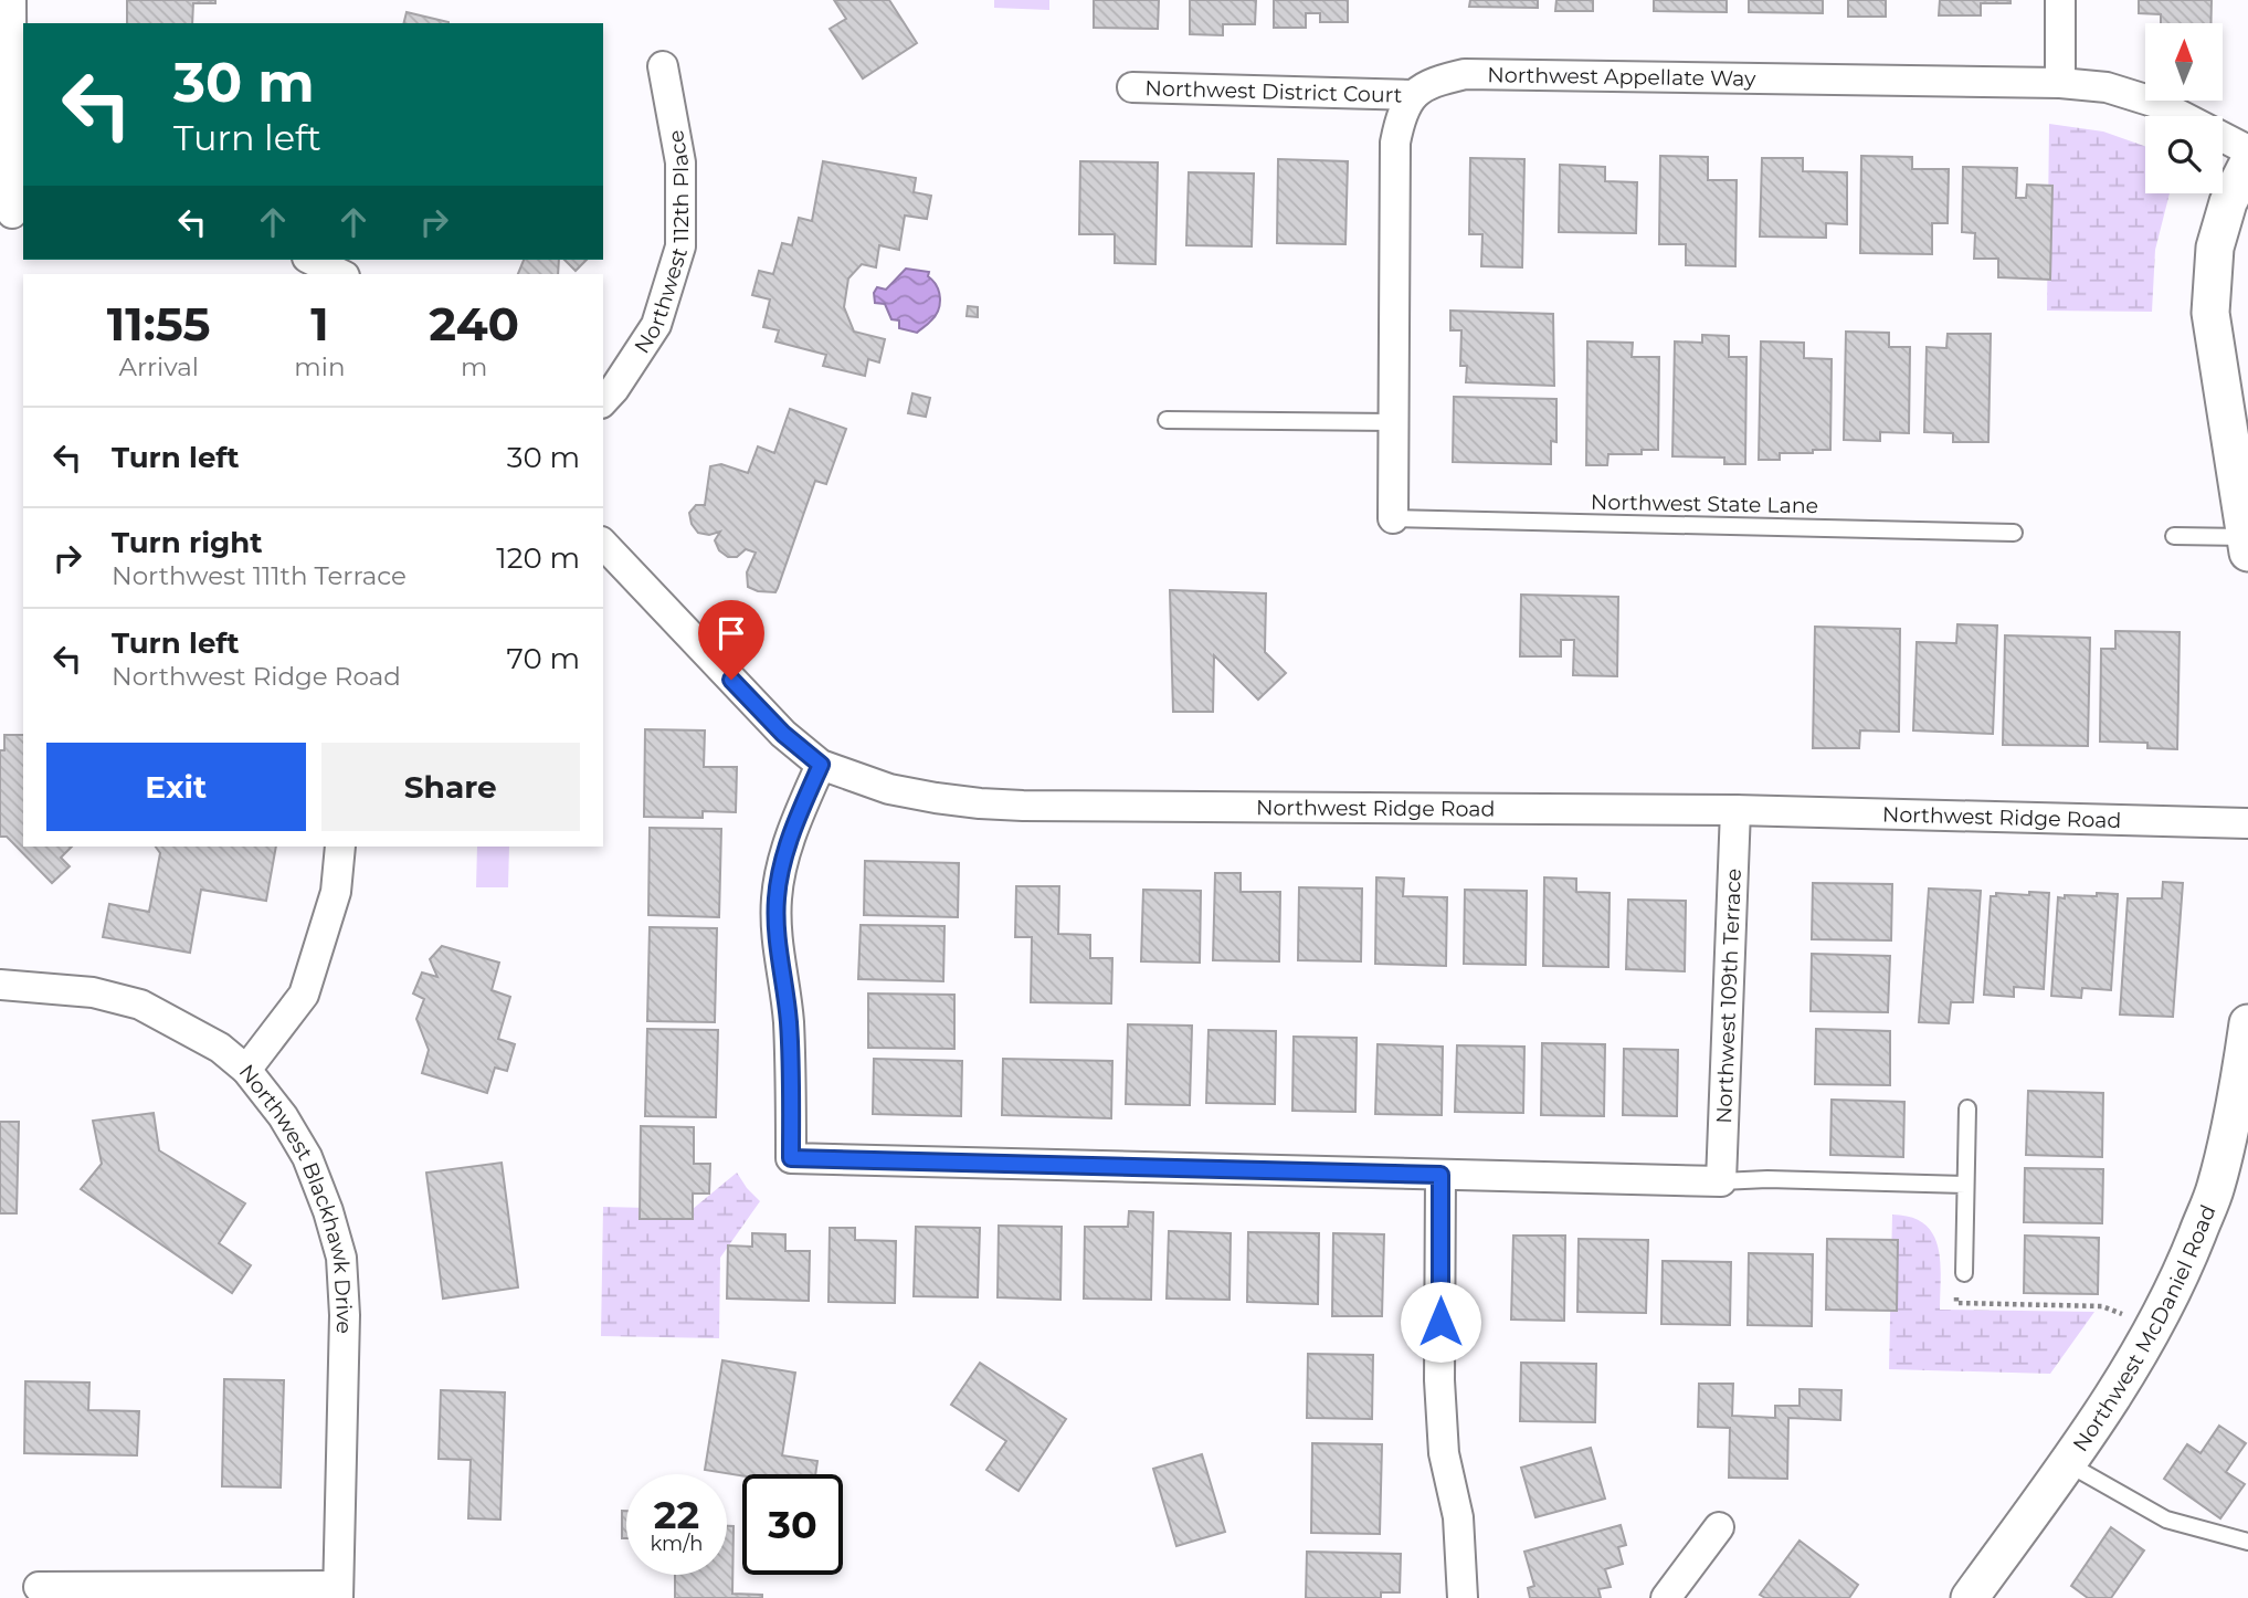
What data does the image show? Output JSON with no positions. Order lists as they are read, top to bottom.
{
  "streets": {
    "street": [
      "Northwest Appellate Way",
      "Northwest District Court",
      "Northwest 112th Place",
      "Northwest Ridge Road",
      "Northwest 109th Terrace",
      "Northwest Blackhawk Drive",
      "Northwest McDaniel Road"
    ],
    "lane": ["Northwest State Lane"]
  },
  "crossings": [
    ["Northwest Appellate Way", "Northwest District Court"],
    ["Northwest Ridge Road", "Northwest 109th Terrace"]
  ],
  "north": "top",
  "page": {
    "turn": ["30 m", "Turn left"],
    "eta": [
      "11:55",
      "Arrival",
      "1",
      "min",
      "240",
      "m"
    ],
    "list": [
      {
        "name": "Turn left",
        "value": "30 m"
      },
      {
        "name": "Turn right",
        "note": "Northwest 111th Terrace",
        "value": "120 m"
      },
      {
        "name": "Turn left",
        "note": "Northwest Ridge Road",
        "value": "70 m"
      }
    ],
    "buttons": ["Exit", "Share"],
    "speed": "22 km/h",
    "limit": "30"
  }
}
